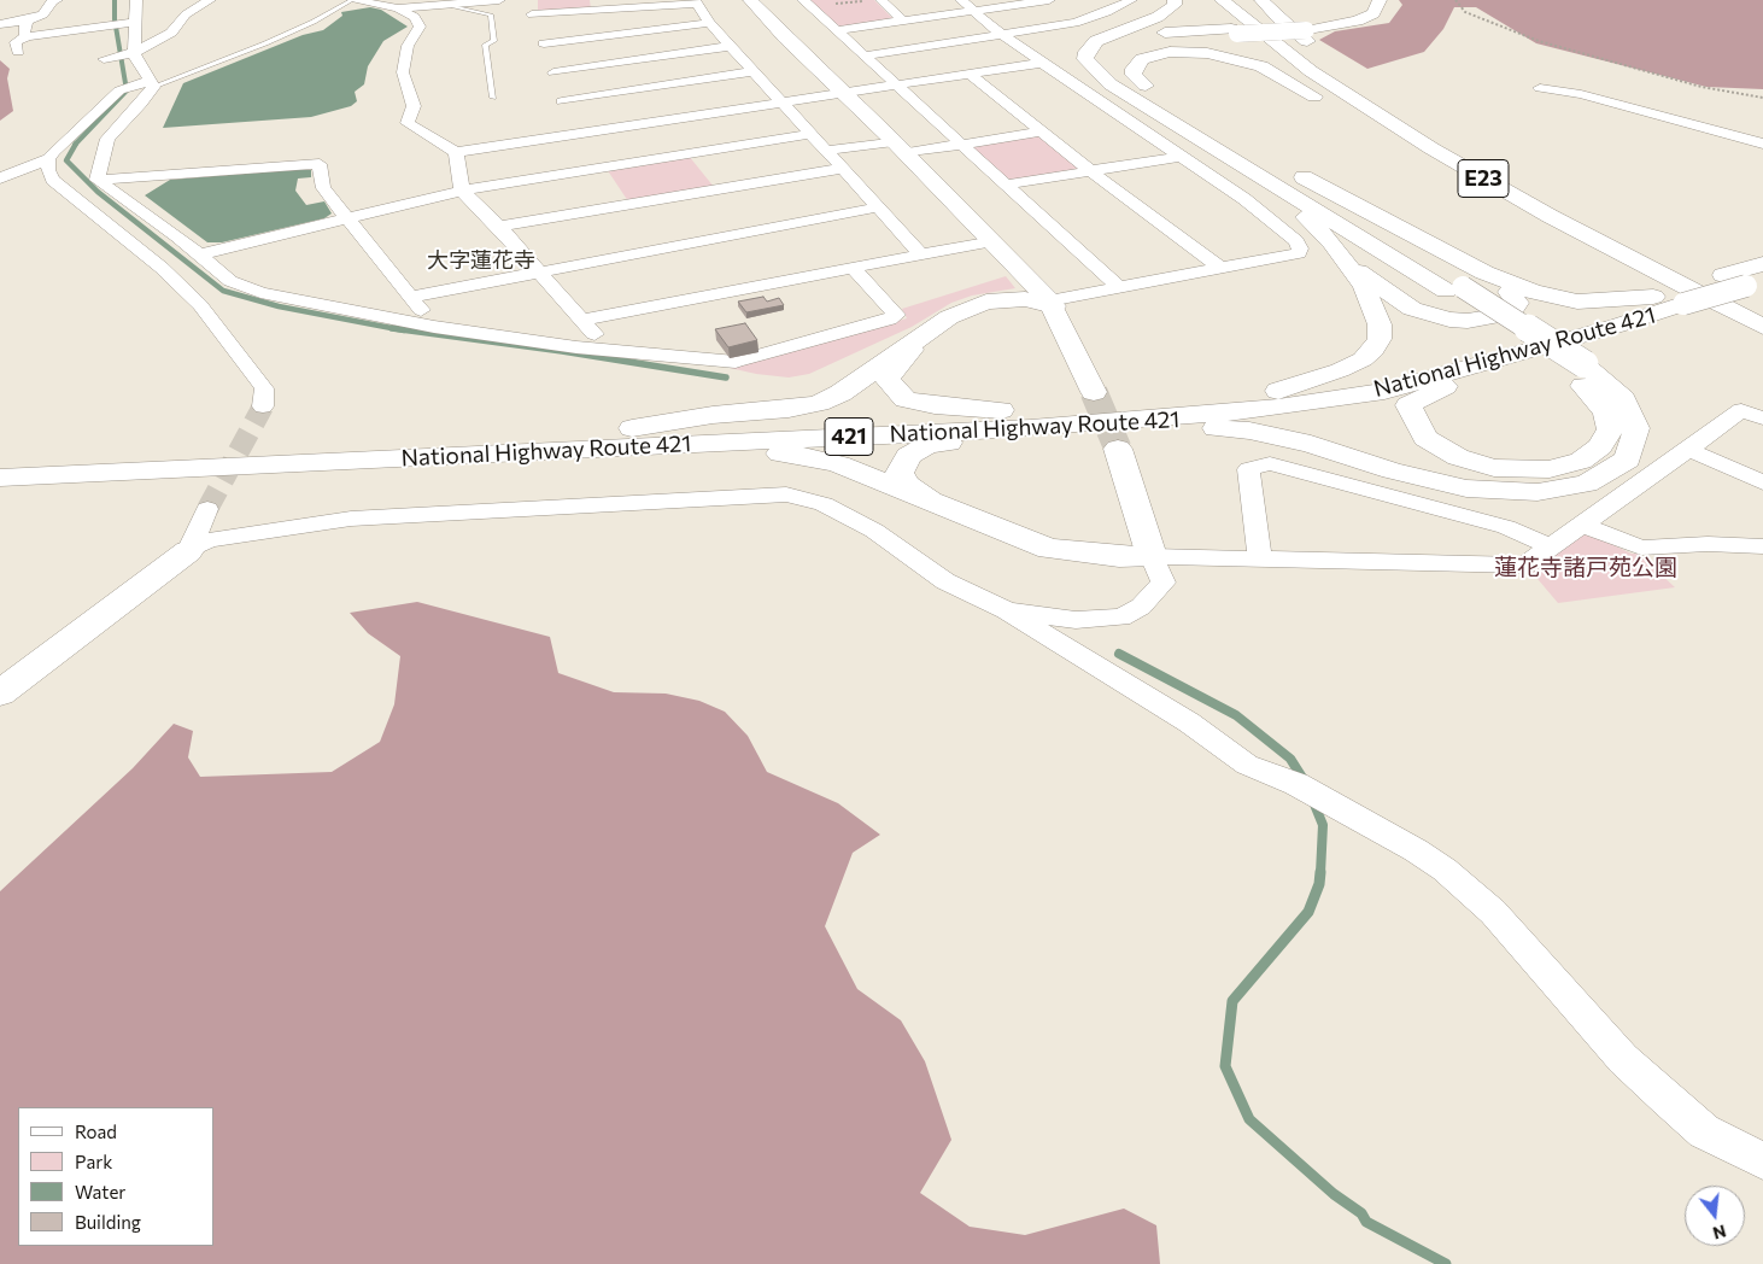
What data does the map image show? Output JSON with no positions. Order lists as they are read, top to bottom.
{
  "streets": {
    "main road": ["E23", "National Highway Route 421", "421"]
  },
  "districts": ["大字蓮花寺"],
  "parks": ["蓮花寺諸戸苑公園"],
  "legend": [
    "Road",
    "Park",
    "Water",
    "Building"
  ],
  "north": "bottom"
}
